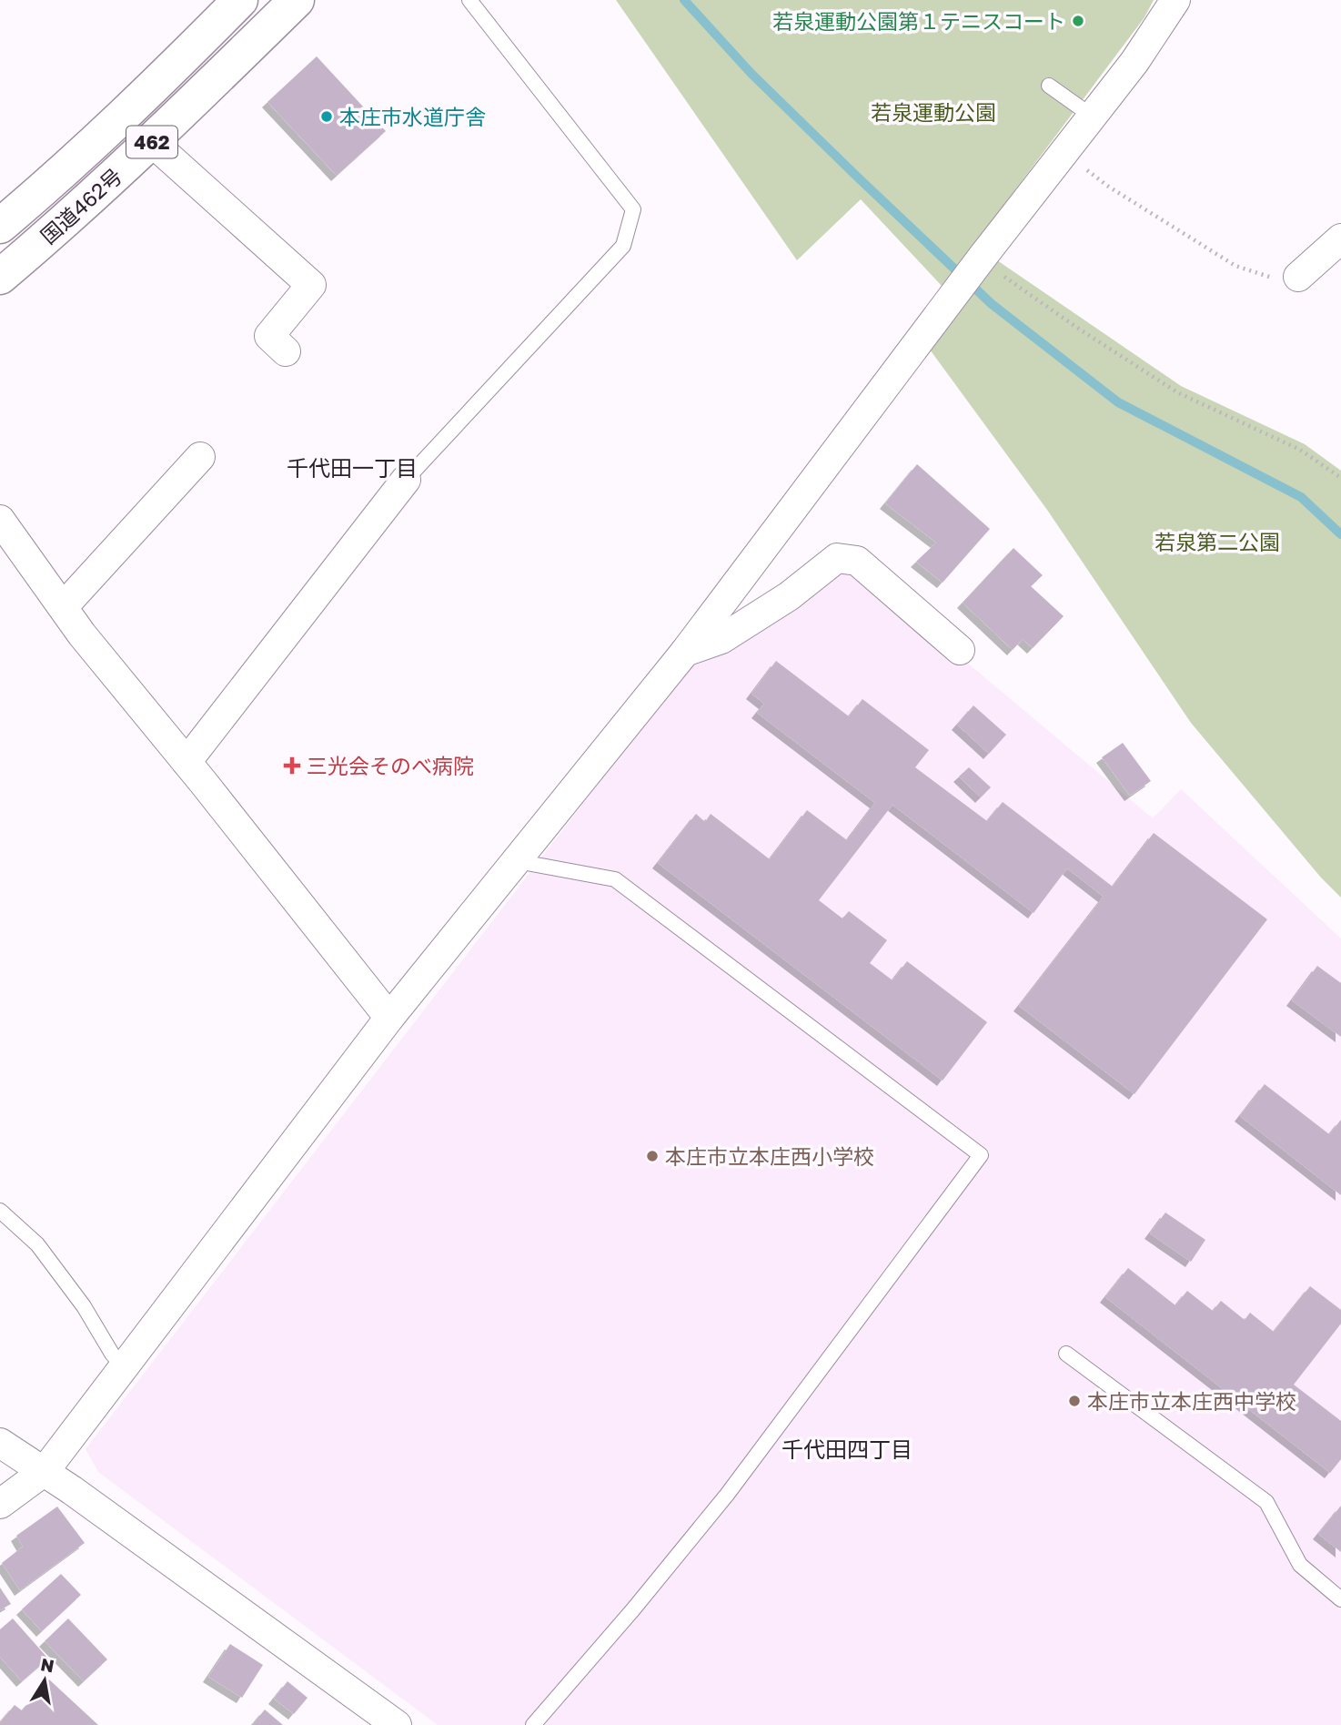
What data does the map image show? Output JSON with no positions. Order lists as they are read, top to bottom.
{
  "streets": {
    "highway": ["462", "国道462号"]
  },
  "districts": ["千代田一丁目", "千代田四丁目"],
  "parks": ["若泉運動公園", "若泉第二公園"],
  "places": {
    "other": [
      "若泉運動公園第１テニスコート",
      "本庄市水道庁舎",
      "本庄市立本庄西小学校",
      "本庄市立本庄西中学校"
    ],
    "health": ["三光会そのべ病院"]
  },
  "north": "top"
}
